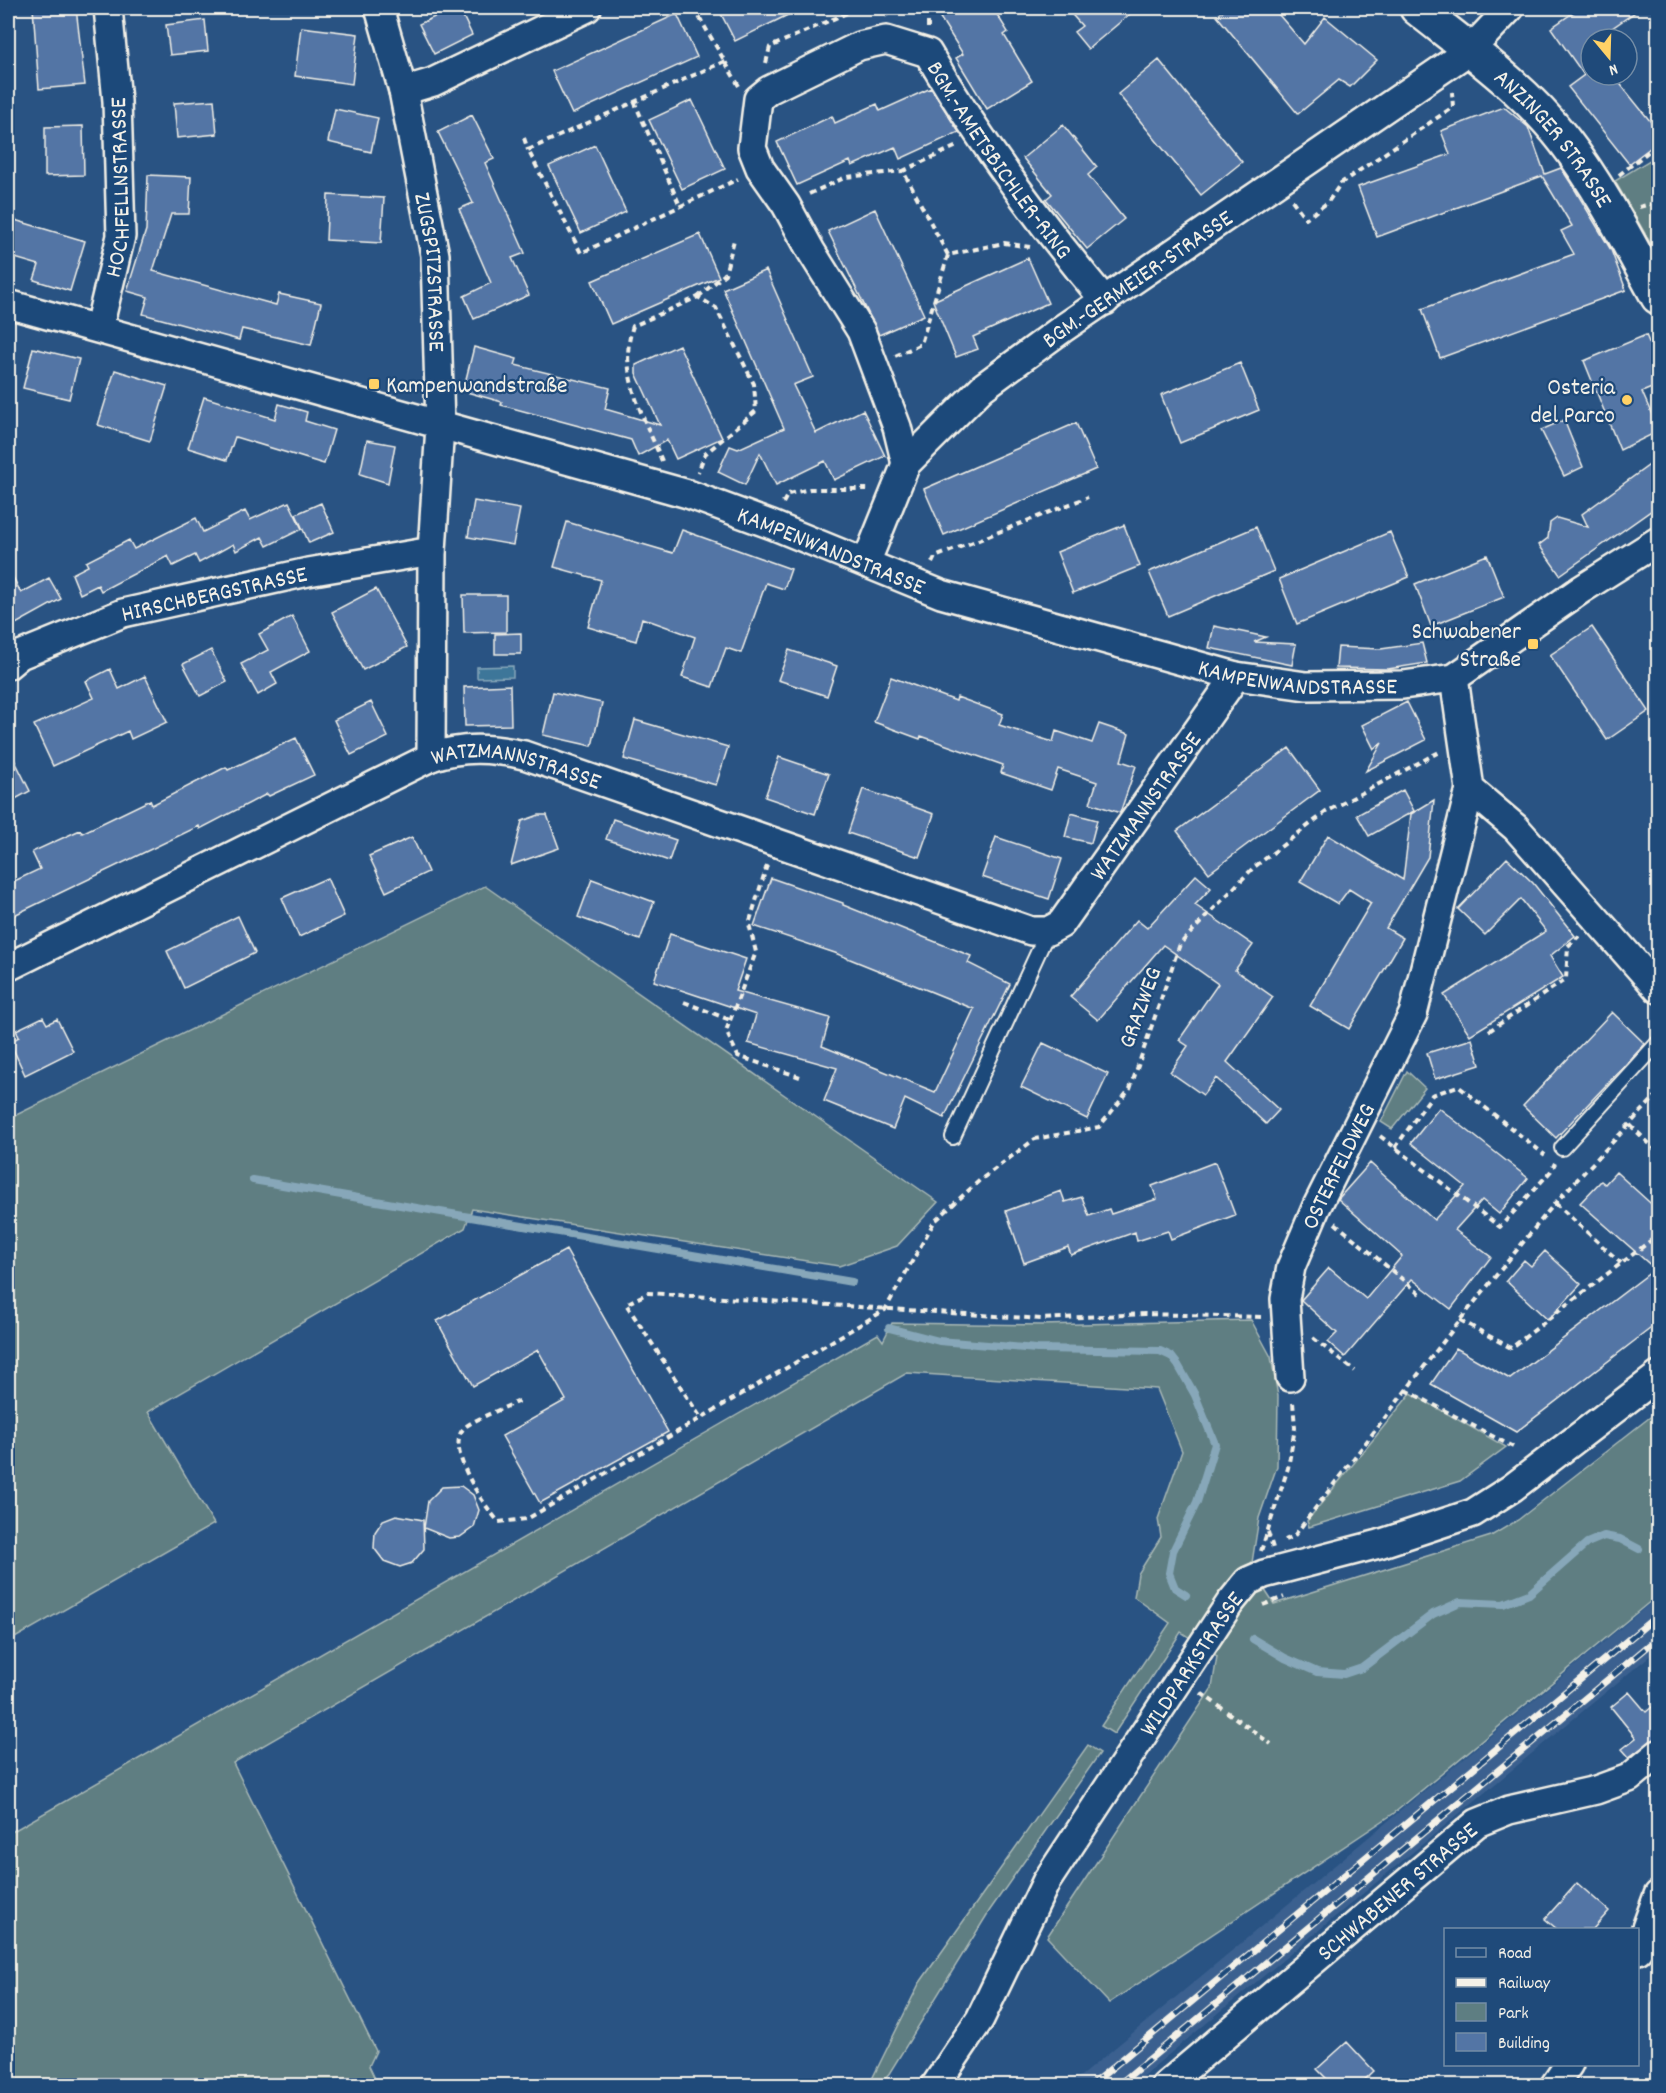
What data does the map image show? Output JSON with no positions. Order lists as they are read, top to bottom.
{
  "streets": {
    "street": [
      "ANZINGER STRASSE",
      "BGM.-AMETSBICHLER-RING",
      "HOCHFELLNSTRASSE",
      "ZUGSPITZSTRASSE",
      "BGM.-GERMEIER-STRASSE",
      "KAMPENWANDSTRASSE",
      "HIRSCHBERGSTRASSE",
      "WATZMANNSTRASSE",
      "OSTERFELDWEG",
      "WILDPARKSTRASSE",
      "SCHWABENER STRASSE"
    ],
    "path": ["GRAZWEG"]
  },
  "crossings": [
    ["ANZINGER STRASSE", "BGM.-GERMEIER-STRASSE"],
    ["BGM.-AMETSBICHLER-RING", "BGM.-GERMEIER-STRASSE"],
    ["HOCHFELLNSTRASSE", "KAMPENWANDSTRASSE"],
    ["ZUGSPITZSTRASSE", "KAMPENWANDSTRASSE"],
    ["ZUGSPITZSTRASSE", "HIRSCHBERGSTRASSE"],
    ["ZUGSPITZSTRASSE", "WATZMANNSTRASSE"],
    ["BGM.-GERMEIER-STRASSE", "KAMPENWANDSTRASSE"],
    ["KAMPENWANDSTRASSE", "WATZMANNSTRASSE"]
  ],
  "places": {
    "transit": ["Kampenwandstraße", "Schwabener Straße"],
    "other": ["Osteria del Parco"]
  },
  "legend": [
    "Road",
    "Railway",
    "Park",
    "Building"
  ],
  "north": "bottom"
}
